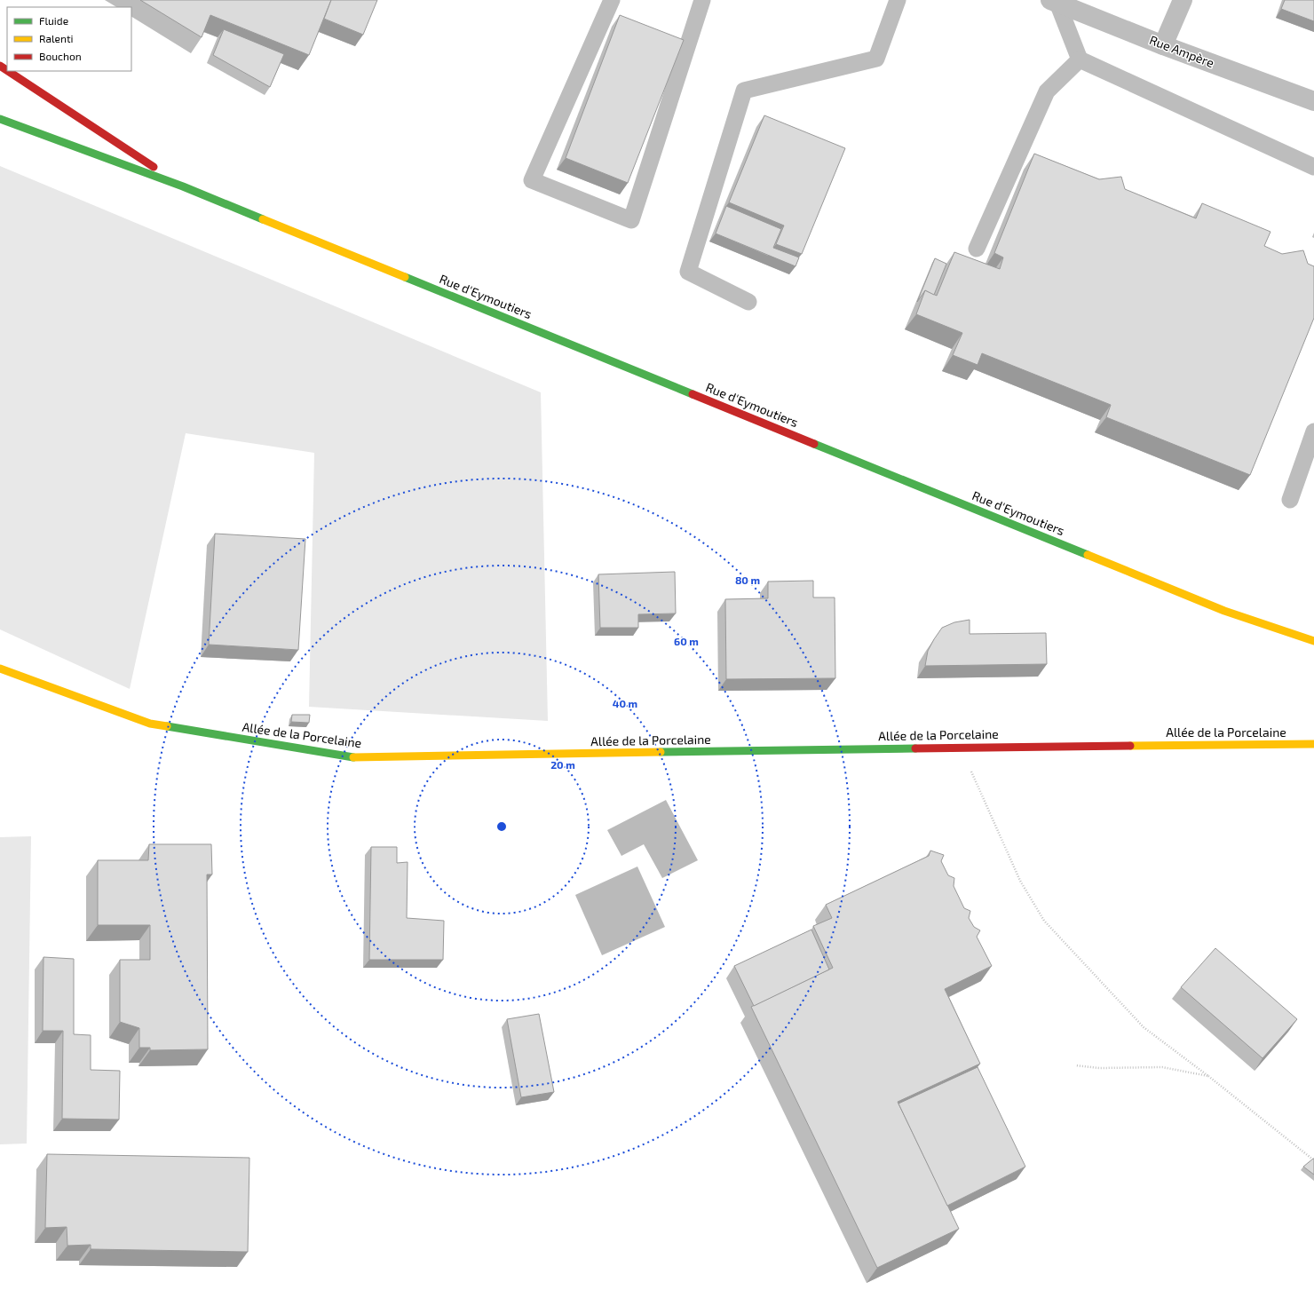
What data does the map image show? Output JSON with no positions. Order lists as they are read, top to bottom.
{
  "streets": {
    "main road": ["Rue d'Eymoutiers", "Allée de la Porcelaine"],
    "street": ["Rue Ampère"]
  },
  "legend": ["Fluide", "Ralenti", "Bouchon"],
  "rings": [
    "80 m",
    "60 m",
    "40 m",
    "20 m"
  ]
}
